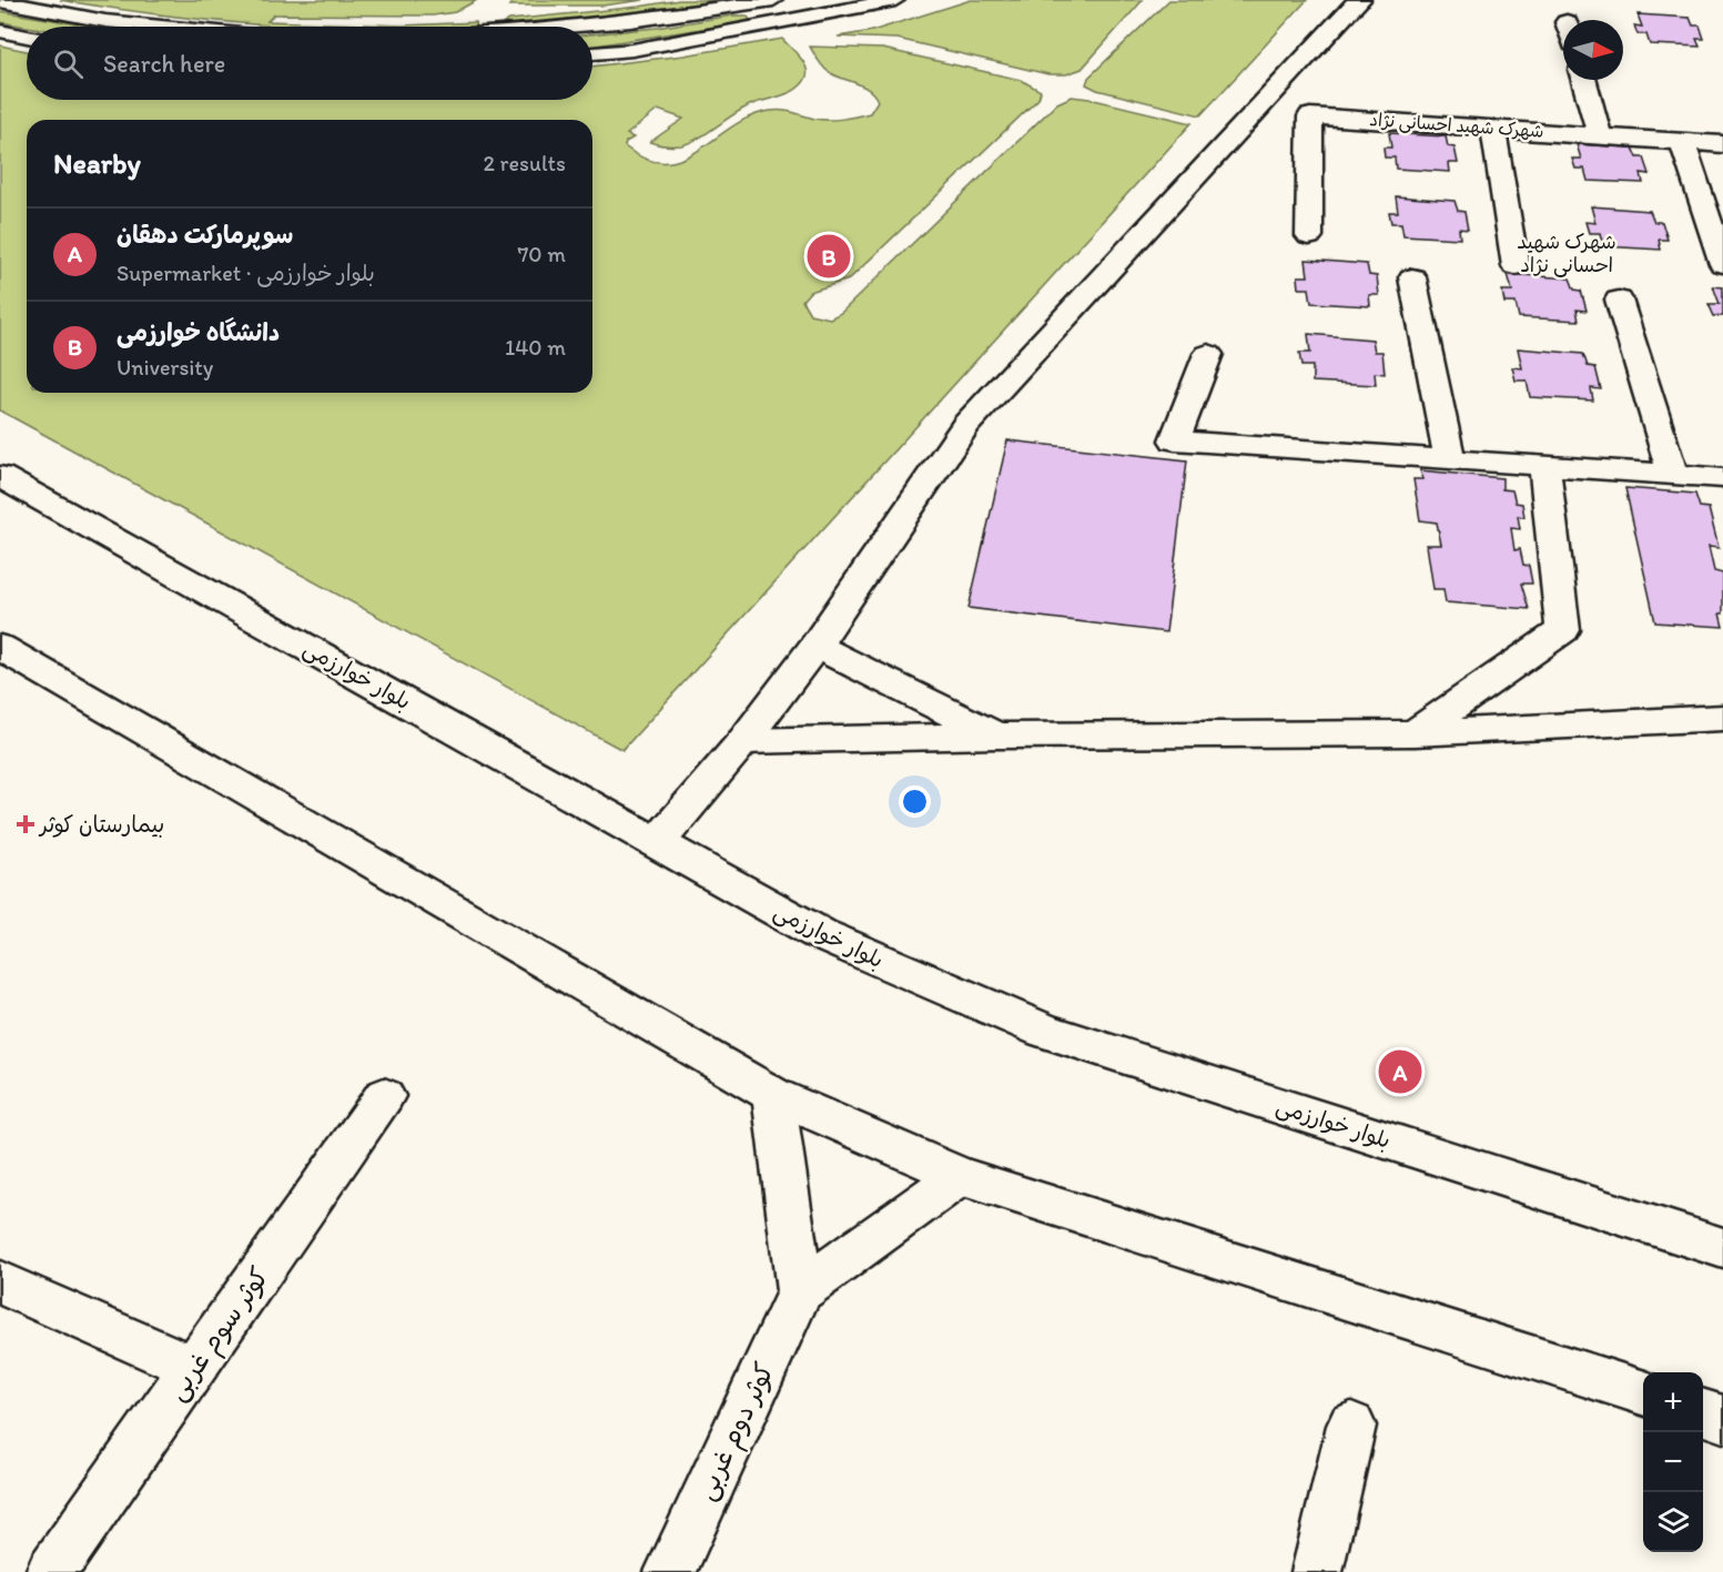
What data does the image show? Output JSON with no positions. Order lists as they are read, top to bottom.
{
  "streets": {
    "street": [
      "شهرک شهید احسانی نژاد",
      "بلوار خوارزمی",
      "کوثر سوم غربی",
      "کوثر دوم غربی"
    ]
  },
  "districts": ["شهرک شهید احسانی نژاد"],
  "places": {
    "health": ["بیمارستان کوثر"]
  },
  "north": "right",
  "page": {
    "search": "Search here",
    "heading": ["Nearby", "2 results"],
    "list": [
      {
        "mark": "A",
        "name": "سوپرمارکت دهقان",
        "note": "Supermarket · بلوار خوارزمی",
        "value": "70 m"
      },
      {
        "mark": "B",
        "name": "دانشگاه خوارزمی",
        "note": "University",
        "value": "140 m"
      }
    ],
    "pins": ["B", "A"],
    "map_buttons": ["+", "−"]
  }
}
